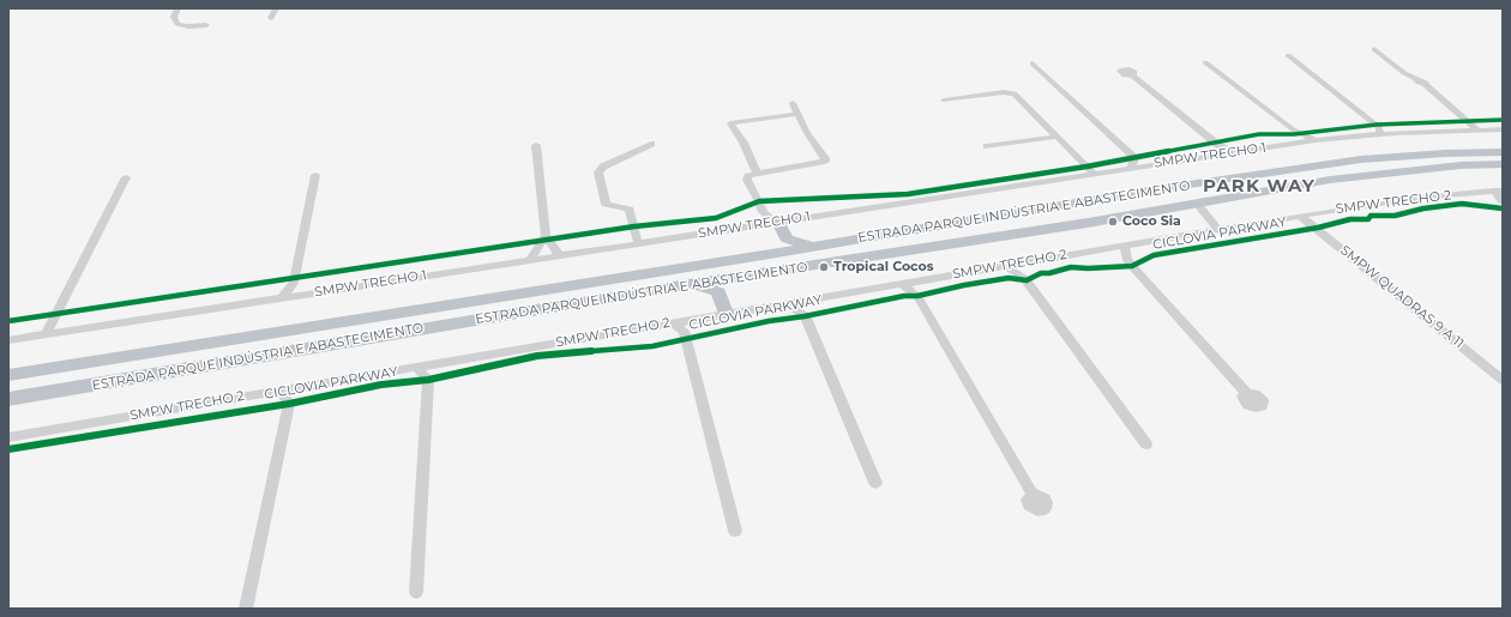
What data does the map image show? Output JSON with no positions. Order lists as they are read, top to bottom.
{
  "streets": {
    "highway": ["ESTRADA PARQUE INDÚSTRIA E ABASTECIMENTO"],
    "street": ["SMPW TRECHO 1", "SMPW TRECHO 2", "SMPW QUADRAS 9 A 11"],
    "cycle path": ["CICLOVIA PARKWAY"]
  },
  "crossings": [
    ["SMPW TRECHO 2", "SMPW QUADRAS 9 A 11"]
  ],
  "districts": ["PARK WAY"],
  "places": ["Coco Sia", "Tropical Cocos"]
}
